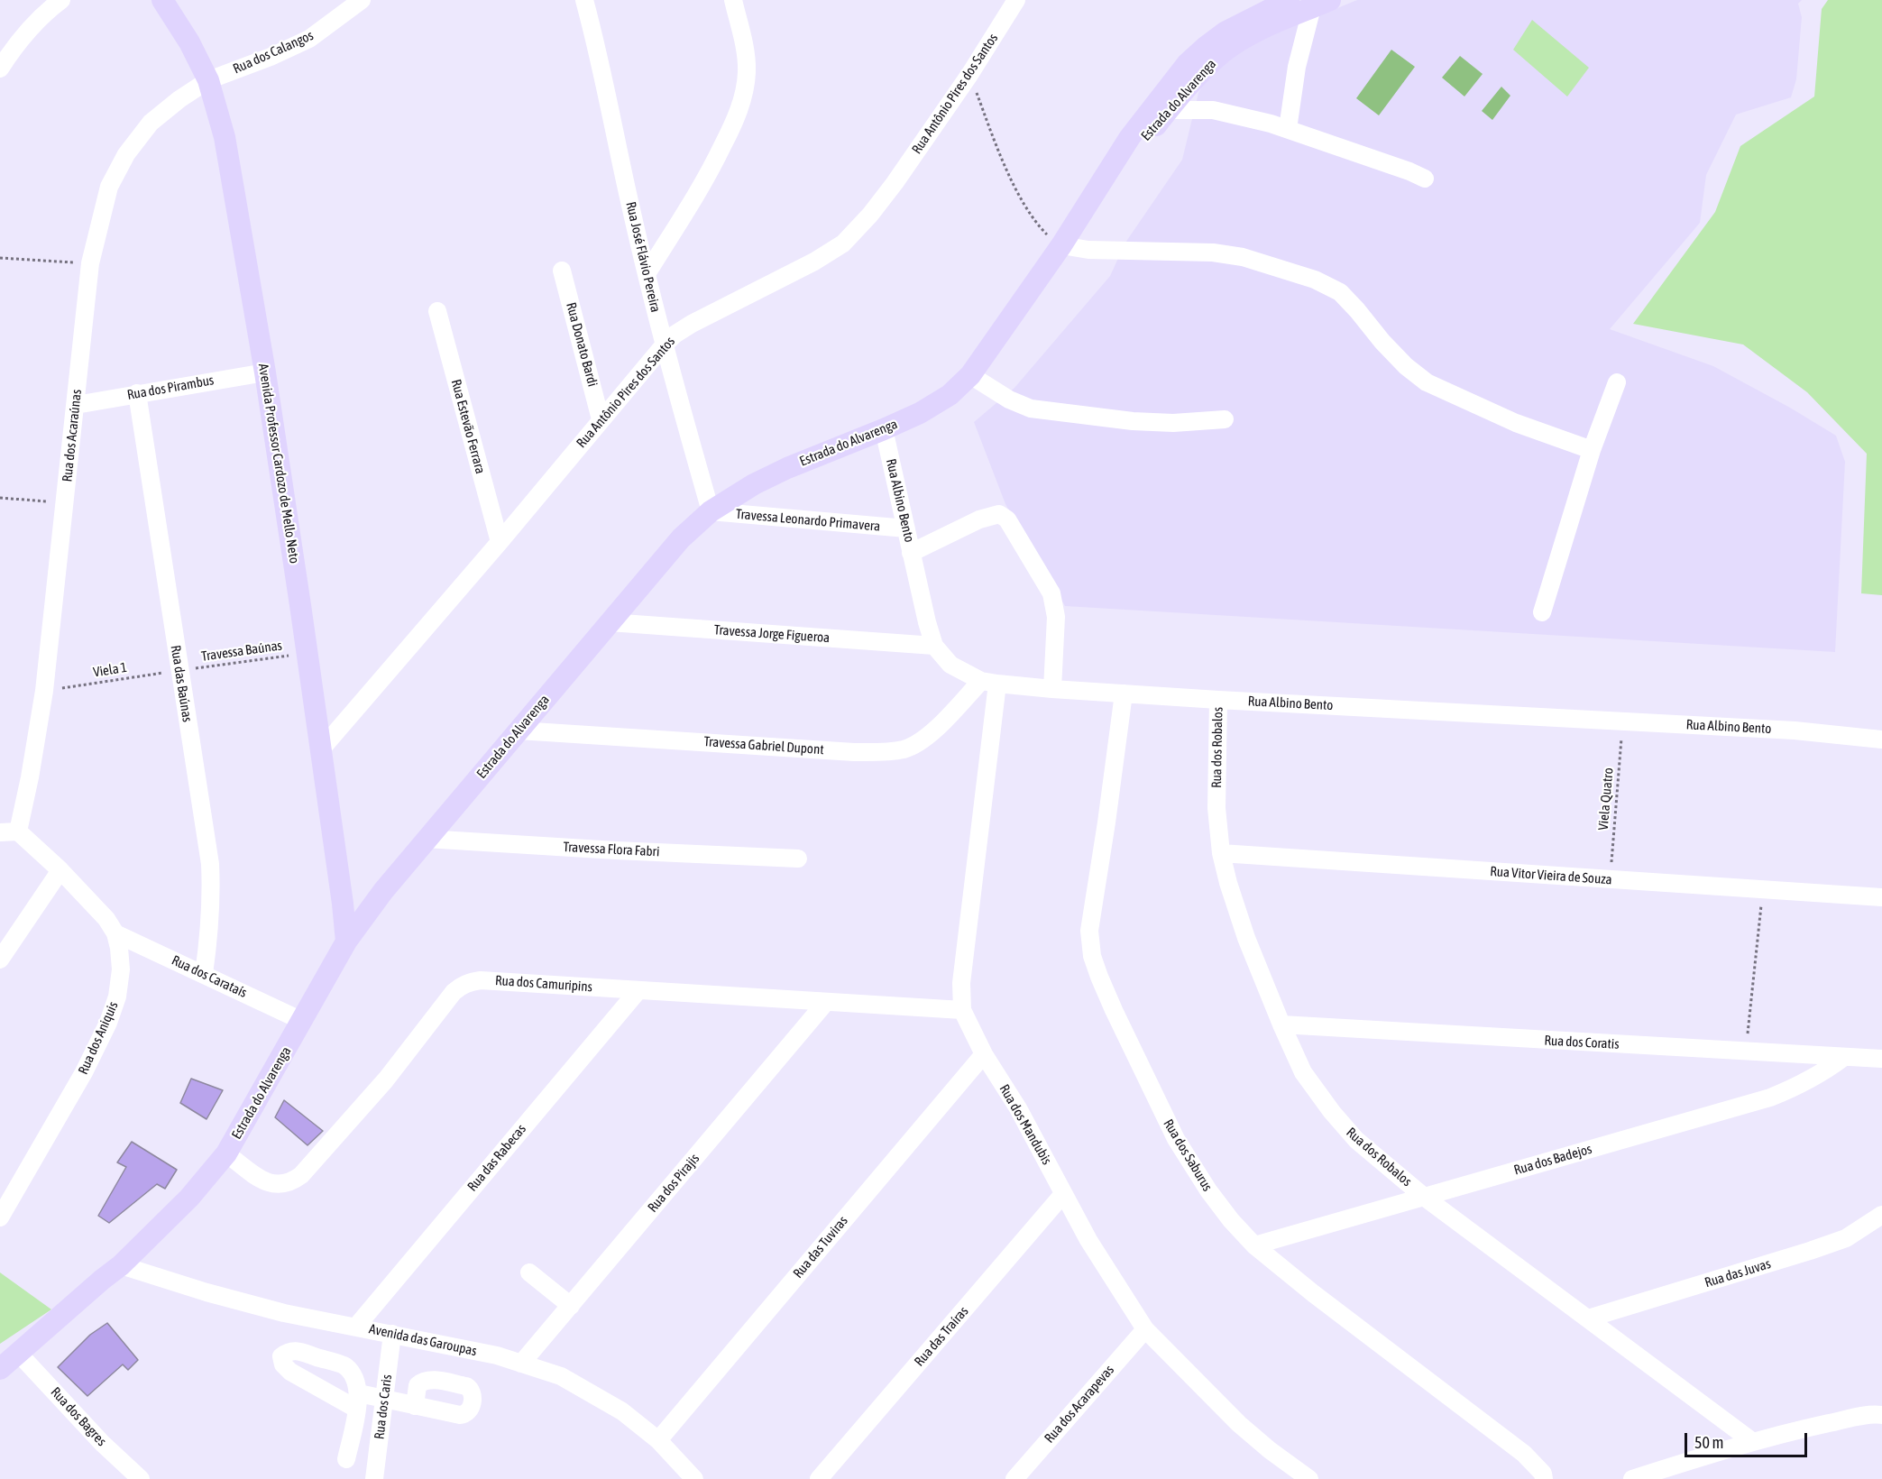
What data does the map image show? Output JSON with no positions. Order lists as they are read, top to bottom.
{
  "streets": {
    "main road": ["Estrada do Alvarenga", "Avenida Professor Cardozo de Mello Neto"],
    "street": [
      "Rua dos Calangos",
      "Rua Antônio Pires dos Santos",
      "Rua José Flávio Pereira",
      "Rua Donato Bardi",
      "Rua dos Pirambus",
      "Rua Estevão Ferrara",
      "Rua dos Acaraúnas",
      "Rua Albino Bento",
      "Travessa Leonardo Primavera",
      "Travessa Jorge Figueroa",
      "Rua das Baúnas",
      "Travessa Gabriel Dupont",
      "Rua dos Robalos",
      "Travessa Flora Fabri",
      "Rua Vitor Vieira de Souza",
      "Rua dos Carataís",
      "Rua dos Camuripins",
      "Rua dos Aniquis",
      "Rua dos Coratis",
      "Rua dos Mandubis",
      "Rua dos Saburus",
      "Rua das Rabecas",
      "Rua dos Badejos",
      "Rua dos Pirajis",
      "Rua das Tuviras",
      "Rua das Juvas",
      "Rua das Traíras",
      "Avenida das Garoupas",
      "Rua dos Acarapevas",
      "Rua dos Caris",
      "Rua dos Bagres"
    ],
    "path": ["Travessa Baúnas", "Viela 1", "Viela Quatro"]
  },
  "crossings": [
    ["Rua dos Calangos", "Rua dos Acaraúnas"],
    ["Rua dos Calangos", "Avenida Professor Cardozo de Mello Neto"],
    ["Rua Antônio Pires dos Santos", "Rua José Flávio Pereira"],
    ["Rua Antônio Pires dos Santos", "Rua Donato Bardi"],
    ["Rua Antônio Pires dos Santos", "Rua Estevão Ferrara"],
    ["Rua Antônio Pires dos Santos", "Avenida Professor Cardozo de Mello Neto"],
    ["Estrada do Alvarenga", "Rua José Flávio Pereira"],
    ["Estrada do Alvarenga", "Avenida Professor Cardozo de Mello Neto"],
    ["Estrada do Alvarenga", "Rua Albino Bento"],
    ["Estrada do Alvarenga", "Travessa Leonardo Primavera"],
    ["Estrada do Alvarenga", "Travessa Jorge Figueroa"],
    ["Estrada do Alvarenga", "Travessa Gabriel Dupont"],
    ["Estrada do Alvarenga", "Travessa Flora Fabri"],
    ["Estrada do Alvarenga", "Rua dos Carataís"],
    ["Estrada do Alvarenga", "Rua dos Camuripins"],
    ["Estrada do Alvarenga", "Avenida das Garoupas"],
    ["Estrada do Alvarenga", "Rua dos Bagres"],
    ["Rua José Flávio Pereira", "Travessa Leonardo Primavera"],
    ["Rua dos Pirambus", "Rua dos Acaraúnas"],
    ["Rua dos Pirambus", "Avenida Professor Cardozo de Mello Neto"],
    ["Rua dos Pirambus", "Rua das Baúnas"],
    ["Rua dos Acaraúnas", "Avenida Professor Cardozo de Mello Neto"],
    ["Rua dos Acaraúnas", "Viela 1"],
    ["Rua dos Acaraúnas", "Rua dos Aniquis"],
    ["Avenida Professor Cardozo de Mello Neto", "Travessa Baúnas"],
    ["Rua Albino Bento", "Travessa Leonardo Primavera"],
    ["Rua Albino Bento", "Travessa Jorge Figueroa"],
    ["Rua Albino Bento", "Travessa Gabriel Dupont"],
    ["Rua Albino Bento", "Rua dos Robalos"],
    ["Rua Albino Bento", "Viela Quatro"],
    ["Rua Albino Bento", "Rua dos Mandubis"],
    ["Rua Albino Bento", "Rua dos Saburus"],
    ["Travessa Baúnas", "Viela 1"],
    ["Travessa Baúnas", "Rua das Baúnas"],
    ["Viela 1", "Rua das Baúnas"],
    ["Rua das Baúnas", "Rua dos Carataís"],
    ["Travessa Gabriel Dupont", "Rua dos Mandubis"],
    ["Rua dos Robalos", "Rua Vitor Vieira de Souza"],
    ["Rua dos Robalos", "Rua dos Coratis"],
    ["Rua dos Robalos", "Rua dos Badejos"],
    ["Rua dos Robalos", "Rua das Juvas"],
    ["Viela Quatro", "Rua Vitor Vieira de Souza"],
    ["Rua dos Carataís", "Rua dos Aniquis"],
    ["Rua dos Camuripins", "Rua dos Mandubis"],
    ["Rua dos Camuripins", "Rua das Rabecas"],
    ["Rua dos Camuripins", "Rua dos Pirajis"],
    ["Rua dos Coratis", "Rua dos Badejos"],
    ["Rua dos Mandubis", "Rua das Tuviras"],
    ["Rua dos Mandubis", "Rua das Traíras"],
    ["Rua dos Mandubis", "Rua dos Acarapevas"],
    ["Rua dos Saburus", "Rua dos Badejos"],
    ["Rua das Rabecas", "Avenida das Garoupas"],
    ["Rua dos Pirajis", "Avenida das Garoupas"],
    ["Rua das Tuviras", "Avenida das Garoupas"],
    ["Avenida das Garoupas", "Rua dos Caris"]
  ],
  "scale_bar": "50 m"
}
